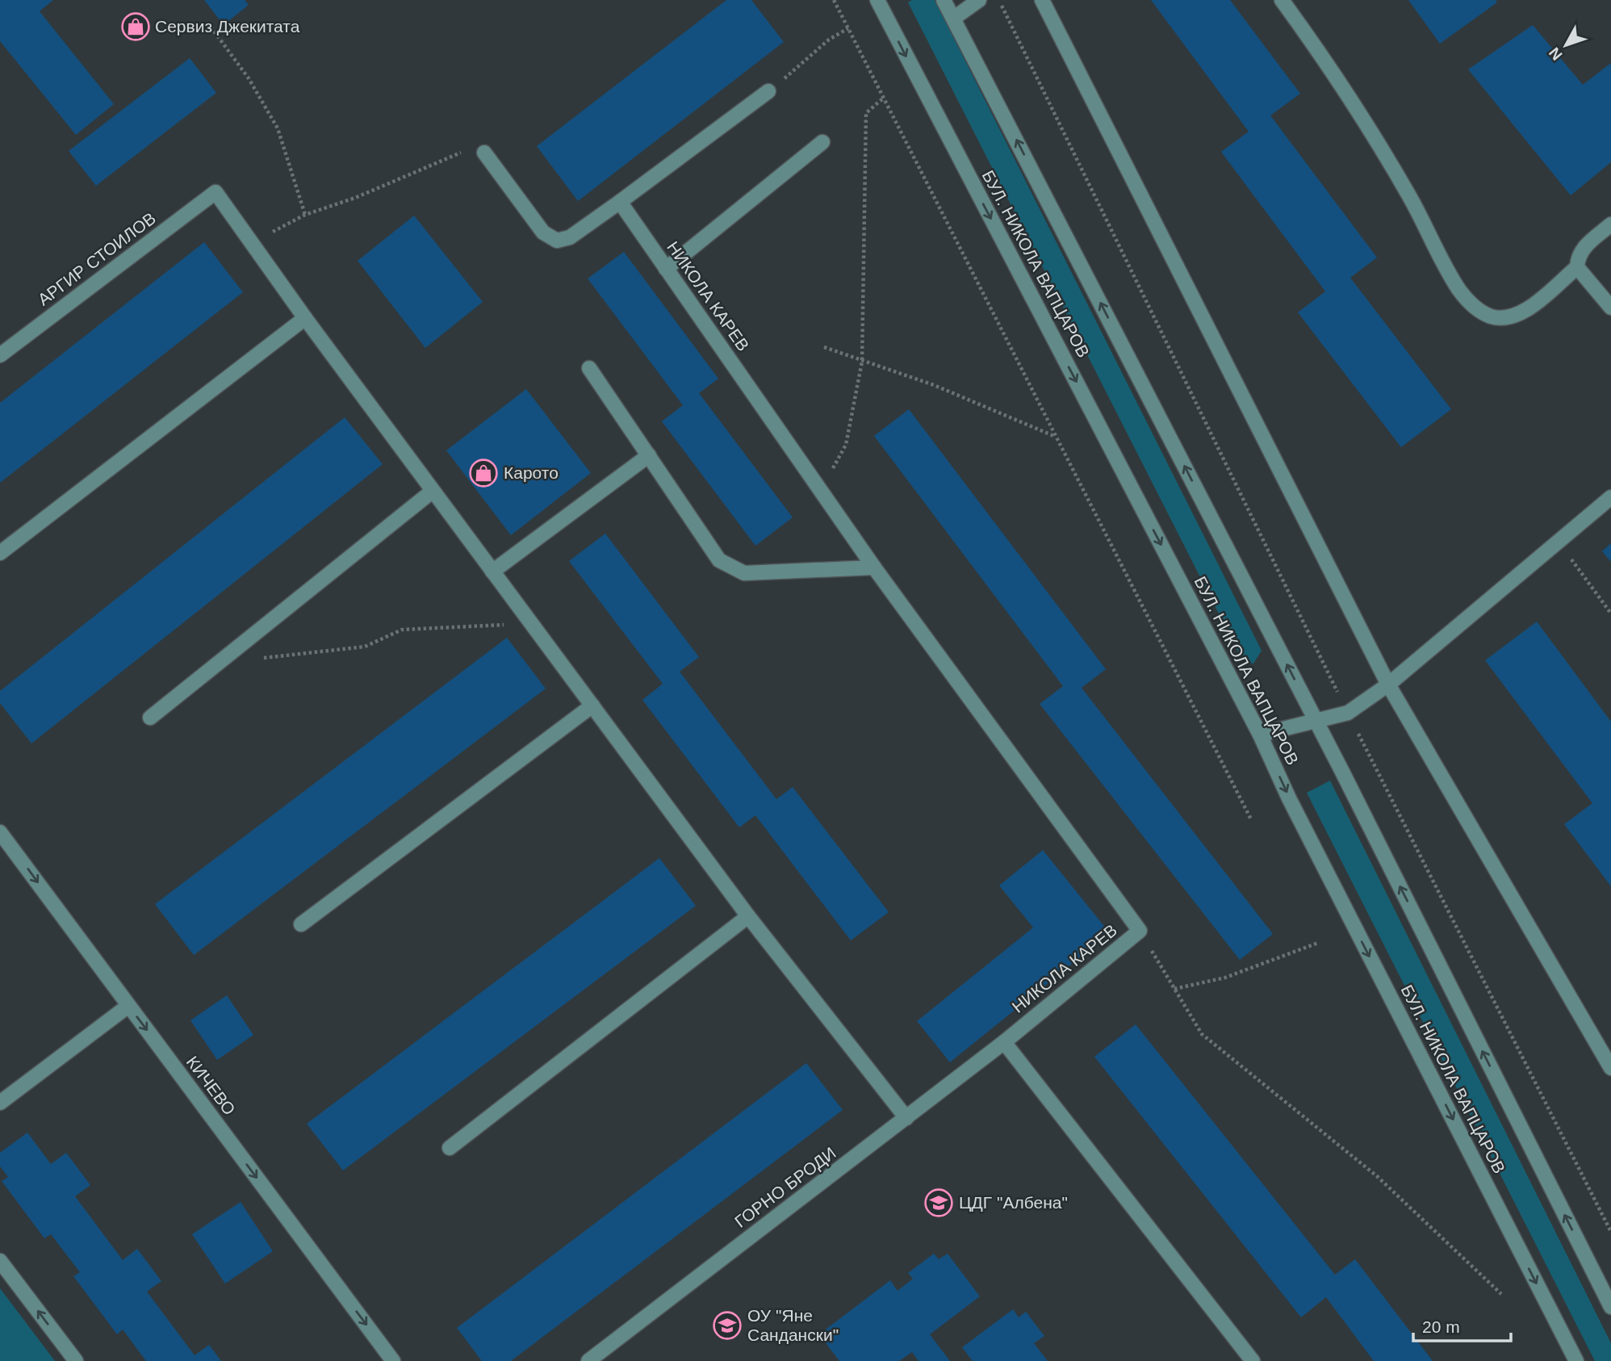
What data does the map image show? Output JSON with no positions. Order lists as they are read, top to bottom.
{
  "streets": {
    "street": [
      "АРГИР СТОИЛОВ",
      "БУЛ. НИКОЛА ВАПЦАРОВ",
      "НИКОЛА КАРЕВ",
      "КИЧЕВО",
      "ГОРНО БРОДИ"
    ]
  },
  "crossings": [
    ["НИКОЛА КАРЕВ", "ГОРНО БРОДИ"]
  ],
  "one_way": ["КИЧЕВО"],
  "places": {
    "shop": ["Сервиз Джекитата", "Карото"],
    "school or university": ["ЦДГ \"Албена\"", "ОУ \"Яне Сандански\""]
  },
  "scale_bar": "20 m",
  "north": "bottom left"
}
